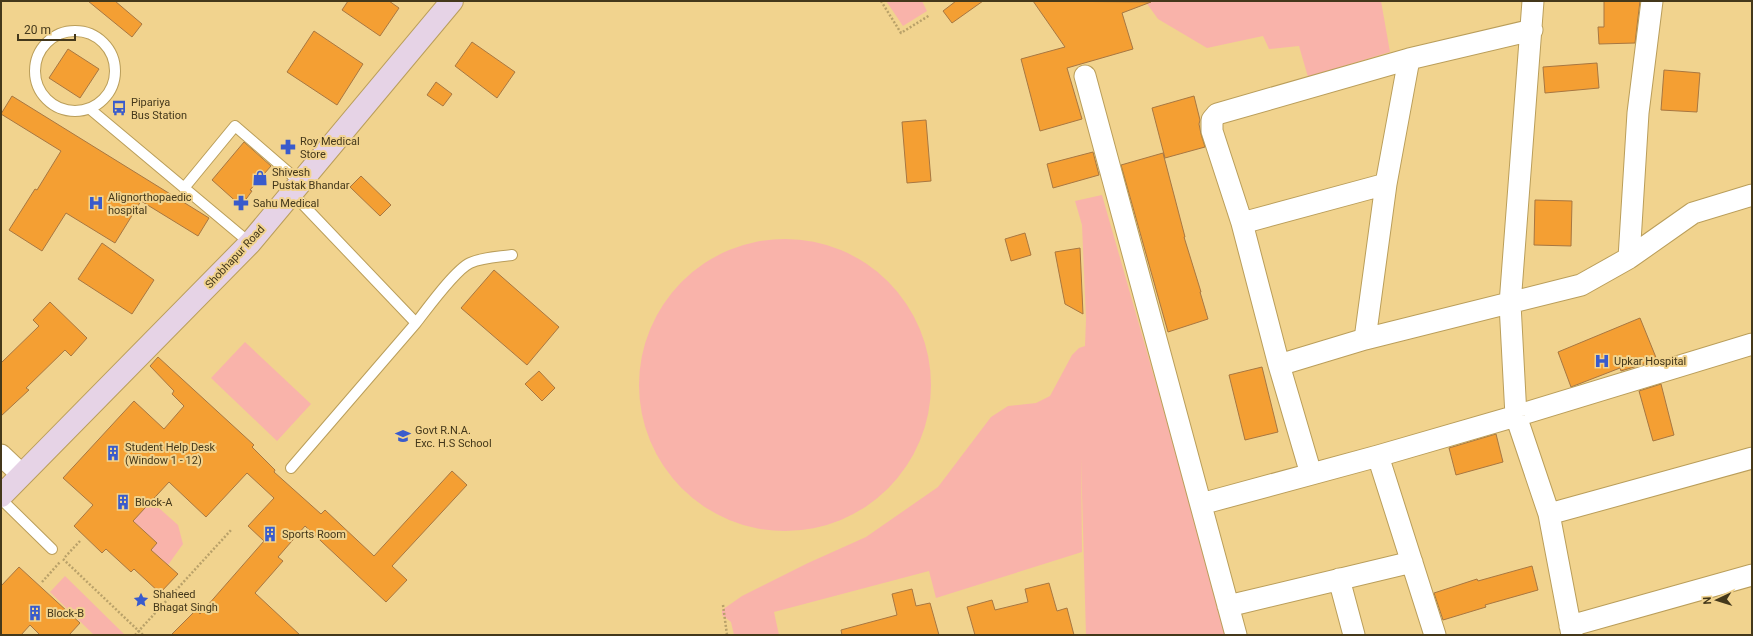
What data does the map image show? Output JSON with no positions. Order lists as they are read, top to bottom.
{
  "streets": {
    "main road": ["Shobhapur Road"]
  },
  "places": {
    "bus stop": ["Pipariya Bus Station"],
    "pharmacy": ["Roy Medical Store", "Sahu Medical"],
    "shop": ["Shivesh Pustak Bhandar"],
    "hospital": ["Alignorthopaedic hospital", "Upkar Hospital"],
    "school or university": ["Govt R.N.A. Exc. H.S School"],
    "building": [
      "Student Help Desk (Window 1 - 12)",
      "Block-A",
      "Sports Room",
      "Block-B"
    ],
    "place": ["Shaheed Bhagat Singh"]
  },
  "scale_bar": "20 m",
  "north": "left"
}
